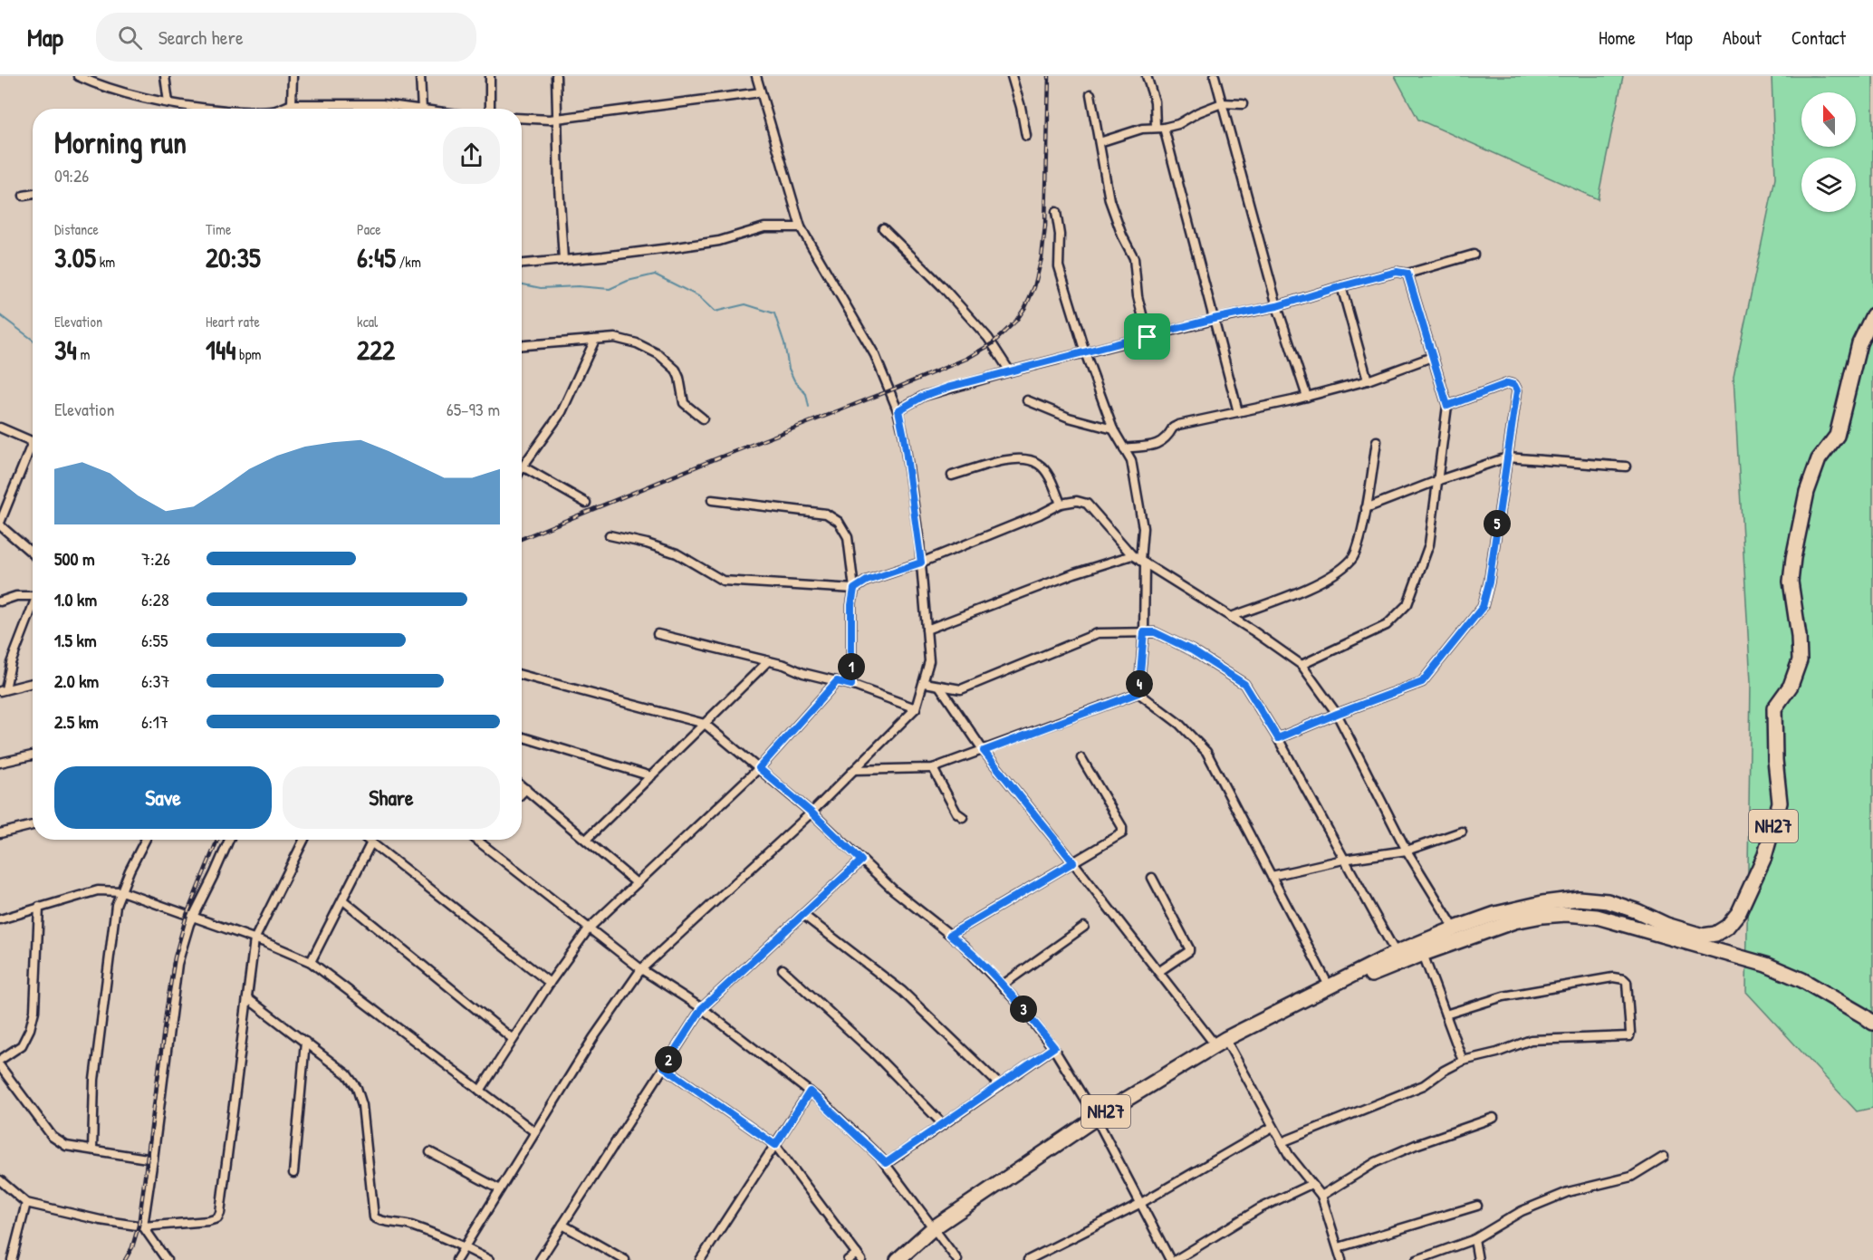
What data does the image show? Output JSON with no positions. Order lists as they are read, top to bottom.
{
  "streets": {
    "highway": ["NH27"]
  },
  "north": "top",
  "page": {
    "header": "Map",
    "search": "Search here",
    "nav": [
      "Home",
      "Map",
      "About",
      "Contact"
    ],
    "heading": ["Morning run", "09:26"],
    "stats": [
      ["Distance", "3.05 km"],
      ["Time", "20:35"],
      ["Pace", "6:45 /km"],
      ["Elevation", "34 m"],
      ["Heart rate", "144 bpm"],
      ["kcal", "222"]
    ],
    "chart": ["Elevation", "65–93 m"],
    "pins": [
      "5",
      "1",
      "4",
      "3",
      "2"
    ],
    "list": [
      {
        "name": "500 m",
        "note": "7:26"
      },
      {
        "name": "1.0 km",
        "note": "6:28"
      },
      {
        "name": "1.5 km",
        "note": "6:55"
      },
      {
        "name": "2.0 km",
        "note": "6:37"
      },
      {
        "name": "2.5 km",
        "note": "6:17"
      }
    ],
    "buttons": ["Save", "Share"]
  }
}
